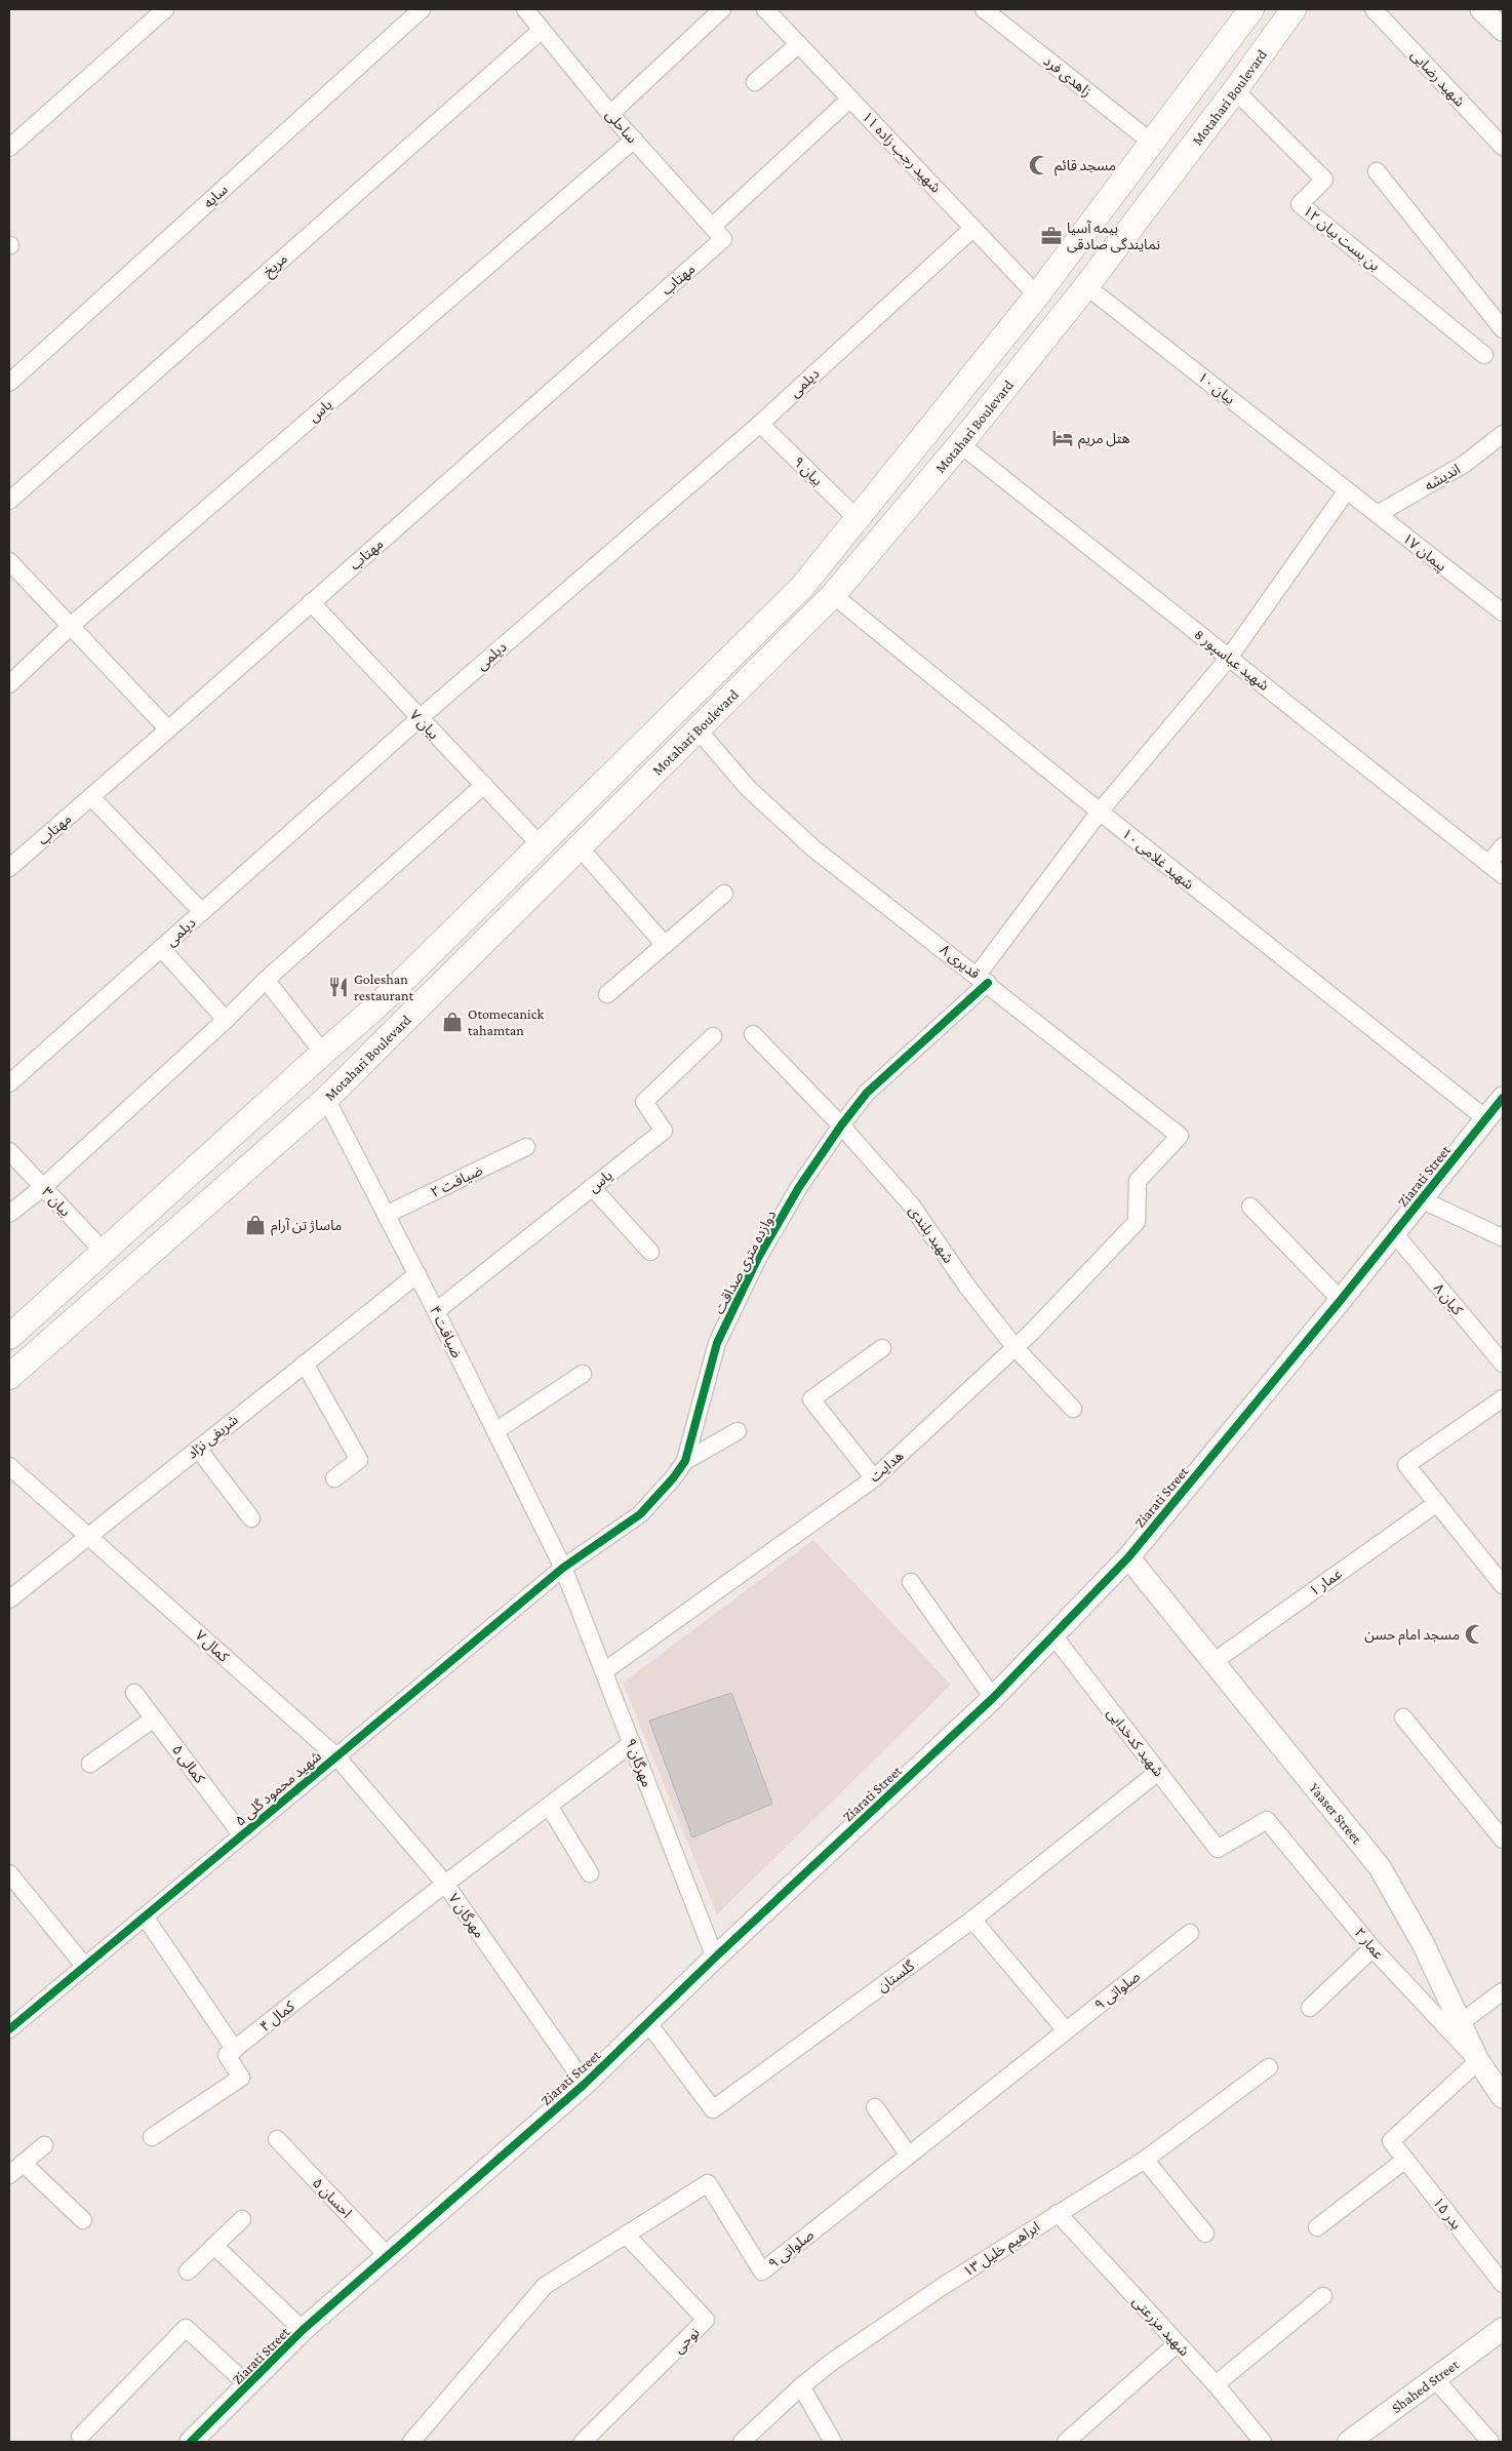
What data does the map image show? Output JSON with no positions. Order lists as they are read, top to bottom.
{
  "streets": {
    "main road": ["Motahari Boulevard"],
    "street": [
      "زاهدی فرد",
      "شهید رضایی",
      "ساحلی",
      "شهید رجب زاده ۱۱",
      "سایه",
      "بن بست بیان ۱۲",
      "مریخ",
      "مهتاب",
      "دیلمی",
      "بیان ۱۰",
      "یاس",
      "بیان ۹",
      "اندیشه",
      "پیمان ۱۷",
      "شهید عباسپور 8",
      "بیان ۷",
      "شهید غلامی ۱۰",
      "قدیری ۸",
      "Ziarati Street",
      "ضیافت ۲",
      "بیان ۳",
      "شهید بلندی",
      "دوازده متری صداقت",
      "کیان ۸",
      "ضیافت ۴",
      "شریفی نژاد",
      "هدایت",
      "عمار ۱",
      "کمال ۷",
      "شهید کدخدایی",
      "مهرگان ۹",
      "کمالی ۵",
      "شهید محمود گلی ۵",
      "Yaaser Street",
      "مهرگان ۷",
      "عمار ۲",
      "گلستان",
      "صلواتی ۹",
      "کمال ۴",
      "احسان ۵",
      "بدر ۱۵",
      "ابراهیم خلیل ۱۳",
      "شهید مزرعتی",
      "نوحی",
      "Shahed Street"
    ]
  },
  "crossings": [
    ["زاهدی فرد", "Motahari Boulevard"],
    ["Motahari Boulevard", "شهید رجب زاده ۱۱"],
    ["Motahari Boulevard", "بن بست بیان ۱۲"],
    ["Motahari Boulevard", "بیان ۱۰"],
    ["Motahari Boulevard", "بیان ۹"],
    ["Motahari Boulevard", "شهید عباسپور 8"],
    ["Motahari Boulevard", "بیان ۷"],
    ["Motahari Boulevard", "شهید غلامی ۱۰"],
    ["Motahari Boulevard", "قدیری ۸"],
    ["Motahari Boulevard", "بیان ۳"],
    ["Motahari Boulevard", "ضیافت ۴"],
    ["ساحلی", "مریخ"],
    ["ساحلی", "مهتاب"],
    ["ساحلی", "یاس"],
    ["شهید رجب زاده ۱۱", "دیلمی"],
    ["مهتاب", "بیان ۷"],
    ["دیلمی", "بیان ۹"],
    ["دیلمی", "بیان ۷"],
    ["بیان ۱۰", "پیمان ۱۷"],
    ["بیان ۱۰", "دوازده متری صداقت"],
    ["یاس", "ضیافت ۴"],
    ["اندیشه", "پیمان ۱۷"],
    ["پیمان ۱۷", "دوازده متری صداقت"],
    ["شهید عباسپور 8", "دوازده متری صداقت"],
    ["شهید غلامی ۱۰", "Ziarati Street"],
    ["شهید غلامی ۱۰", "دوازده متری صداقت"],
    ["قدیری ۸", "دوازده متری صداقت"],
    ["قدیری ۸", "هدایت"],
    ["Ziarati Street", "کیان ۸"],
    ["Ziarati Street", "شهید کدخدایی"],
    ["Ziarati Street", "مهرگان ۹"],
    ["Ziarati Street", "Yaaser Street"],
    ["Ziarati Street", "مهرگان ۷"],
    ["Ziarati Street", "گلستان"],
    ["Ziarati Street", "احسان ۵"],
    ["ضیافت ۲", "ضیافت ۴"],
    ["شهید بلندی", "دوازده متری صداقت"],
    ["شهید بلندی", "هدایت"],
    ["دوازده متری صداقت", "ضیافت ۴"],
    ["دوازده متری صداقت", "مهرگان ۹"],
    ["دوازده متری صداقت", "شهید محمود گلی ۵"],
    ["ضیافت ۴", "شریفی نژاد"],
    ["ضیافت ۴", "مهرگان ۹"],
    ["ضیافت ۴", "شهید محمود گلی ۵"],
    ["شریفی نژاد", "کمال ۷"],
    ["هدایت", "مهرگان ۹"],
    ["عمار ۱", "Yaaser Street"],
    ["کمال ۷", "شهید محمود گلی ۵"],
    ["کمال ۷", "مهرگان ۷"],
    ["شهید کدخدایی", "عمار ۲"],
    ["شهید کدخدایی", "گلستان"],
    ["مهرگان ۹", "شهید محمود گلی ۵"],
    ["مهرگان ۹", "کمال ۴"],
    ["کمالی ۵", "شهید محمود گلی ۵"],
    ["شهید محمود گلی ۵", "مهرگان ۷"],
    ["Yaaser Street", "عمار ۲"],
    ["Yaaser Street", "بدر ۱۵"],
    ["مهرگان ۷", "کمال ۴"],
    ["عمار ۲", "بدر ۱۵"],
    ["صلواتی ۹", "نوحی"],
    ["ابراهیم خلیل ۱۳", "شهید مزرعتی"]
  ],
  "places": {
    "mosque": ["مسجد قائم", "مسجد امام حسن"],
    "office": ["بیمه آسیا نمایندگی صادقی"],
    "hotel": ["هتل مریم"],
    "restaurant": ["Goleshan restaurant"],
    "shop": ["Otomecanick tahamtan", "ماساژ تن آرام"]
  }
}
